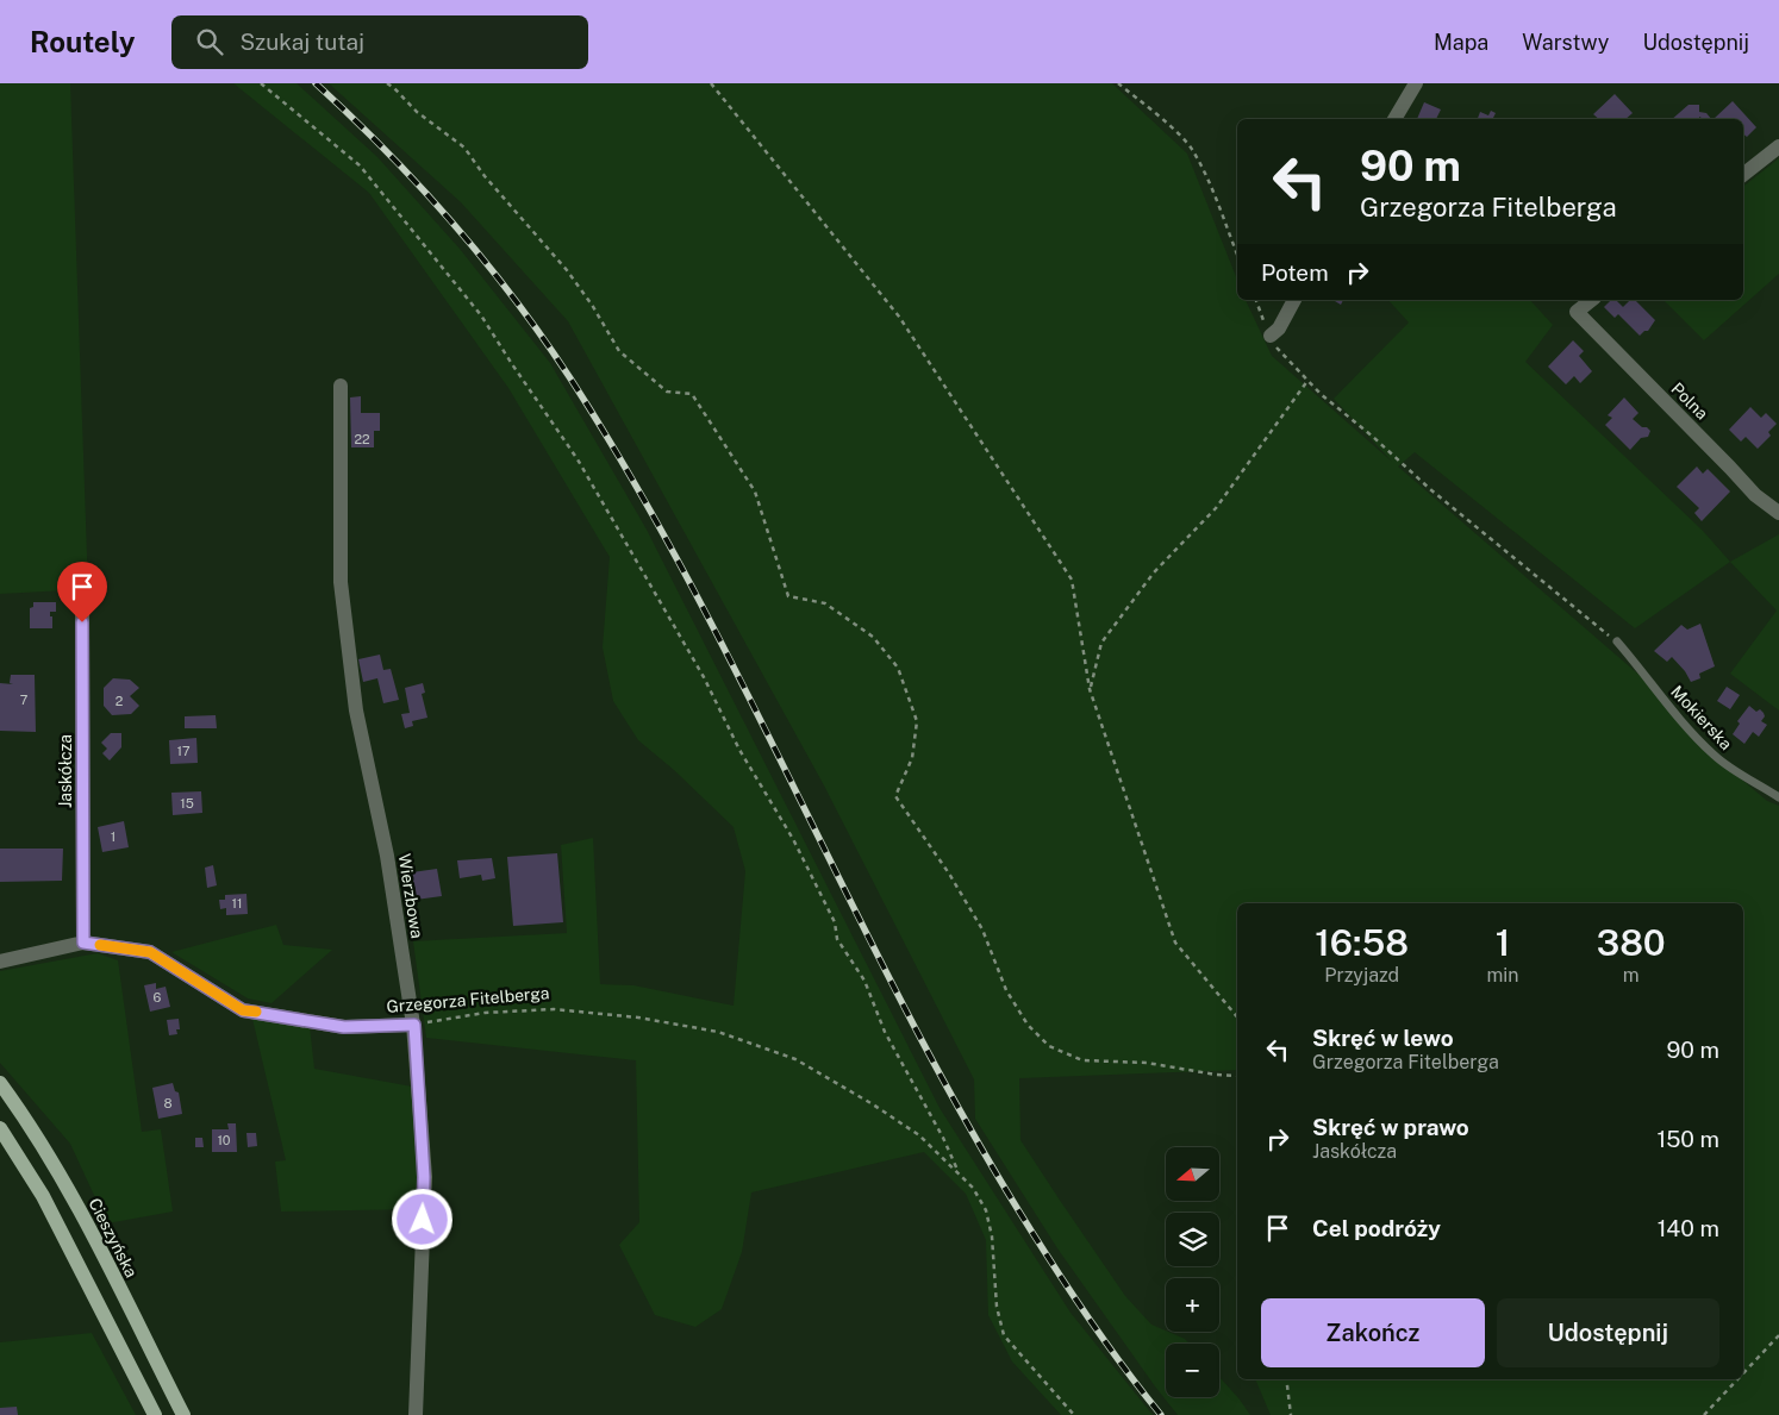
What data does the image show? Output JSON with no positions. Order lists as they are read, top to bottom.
{
  "streets": {
    "main road": ["Cieszyńska"],
    "street": [
      "Polna",
      "Jaskółcza",
      "Wierzbowa",
      "Grzegorza Fitelberga"
    ],
    "lane": ["Mokierska"]
  },
  "crossings": [
    ["Jaskółcza", "Grzegorza Fitelberga"],
    ["Wierzbowa", "Grzegorza Fitelberga"]
  ],
  "house_numbers": [
    "22",
    "7",
    "2",
    "17",
    "15",
    "1",
    "11",
    "6",
    "8",
    "10"
  ],
  "north": "left",
  "page": {
    "header": "Routely",
    "search": "Szukaj tutaj",
    "nav": ["Mapa", "Warstwy", "Udostępnij"],
    "turn": ["90 m", "Grzegorza Fitelberga"],
    "then": "Potem",
    "eta": [
      "16:58",
      "Przyjazd",
      "1",
      "min",
      "380",
      "m"
    ],
    "list": [
      {
        "name": "Skręć w lewo",
        "note": "Grzegorza Fitelberga",
        "value": "90 m"
      },
      {
        "name": "Skręć w prawo",
        "note": "Jaskółcza",
        "value": "150 m"
      },
      {
        "name": "Cel podróży",
        "value": "140 m"
      }
    ],
    "map_buttons": ["+", "−"],
    "buttons": ["Zakończ", "Udostępnij"]
  }
}
